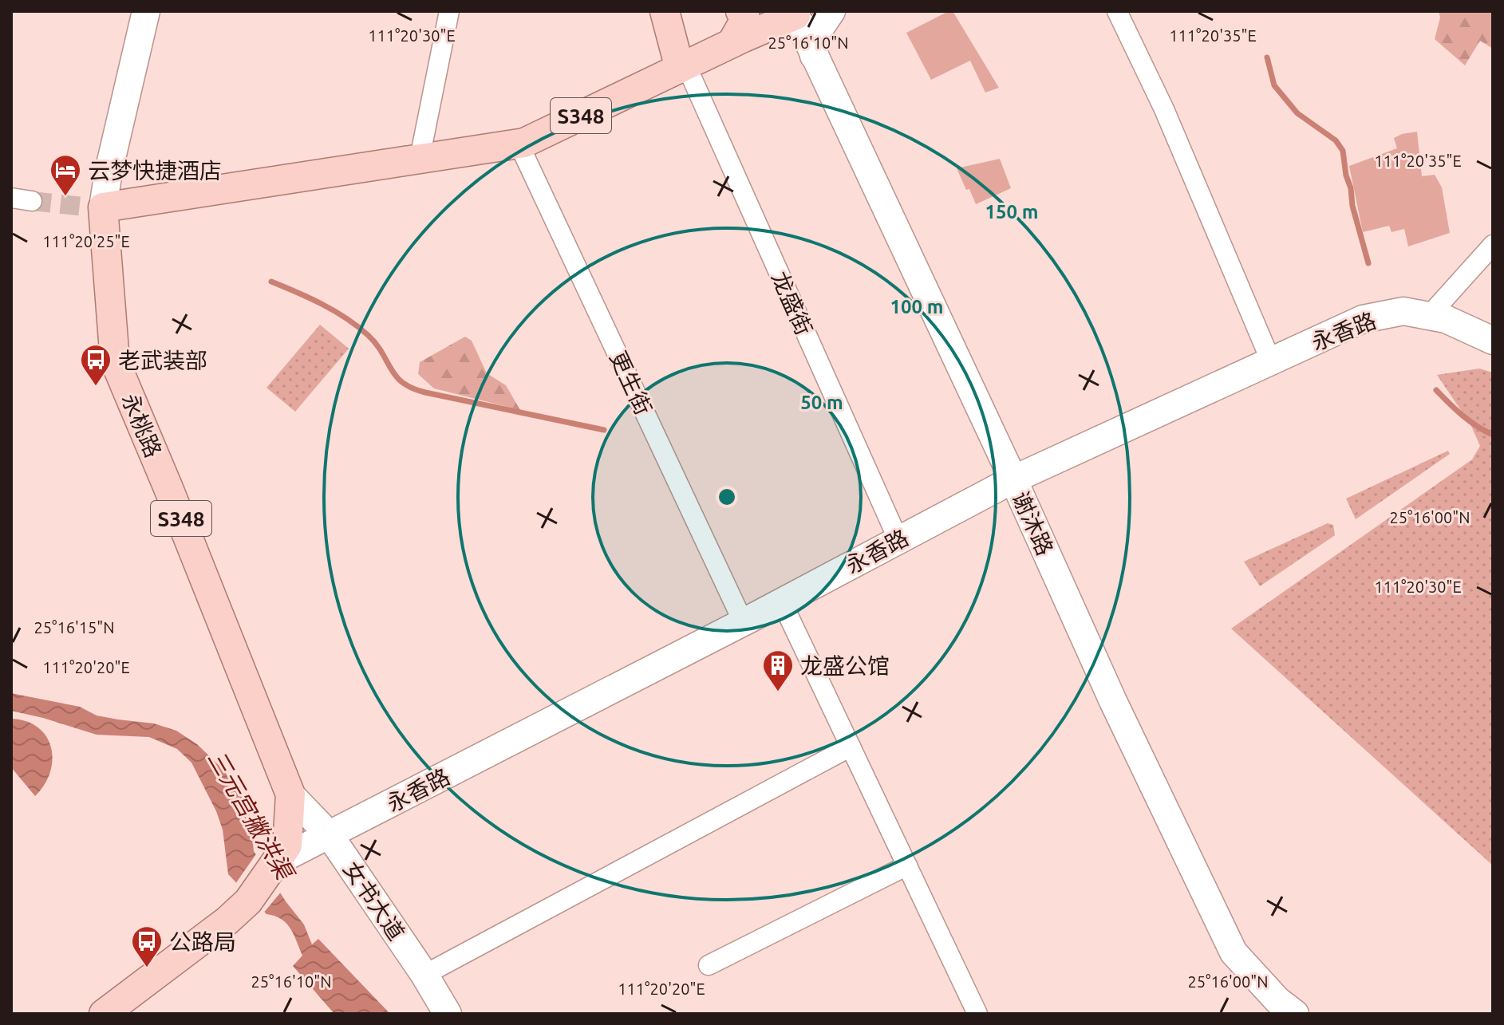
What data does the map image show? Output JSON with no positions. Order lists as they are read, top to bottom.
{
  "streets": {
    "main road": [
      "S348",
      "永香路",
      "永桃路",
      "谢沐路",
      "女书大道"
    ],
    "street": ["龙盛街", "更生街"]
  },
  "crossings": [
    ["S348", "龙盛街"],
    ["S348", "更生街"],
    ["S348", "永桃路"],
    ["S348", "谢沐路"],
    ["龙盛街", "永香路"],
    ["永香路", "更生街"],
    ["永香路", "谢沐路"],
    ["永香路", "女书大道"],
    ["永桃路", "女书大道"]
  ],
  "water": ["三元宫撇洪渠"],
  "places": {
    "hotel": ["云梦快捷酒店"],
    "bus stop": ["老武装部", "公路局"],
    "building": ["龙盛公馆"]
  },
  "coordinates": [
    "111°20'30\"E",
    "111°20'35\"E",
    "25°16'10\"N",
    "111°20'25\"E",
    "25°16'00\"N",
    "25°16'15\"N",
    "111°20'20\"E"
  ],
  "rings": ["150 m", "100 m", "50 m"]
}
